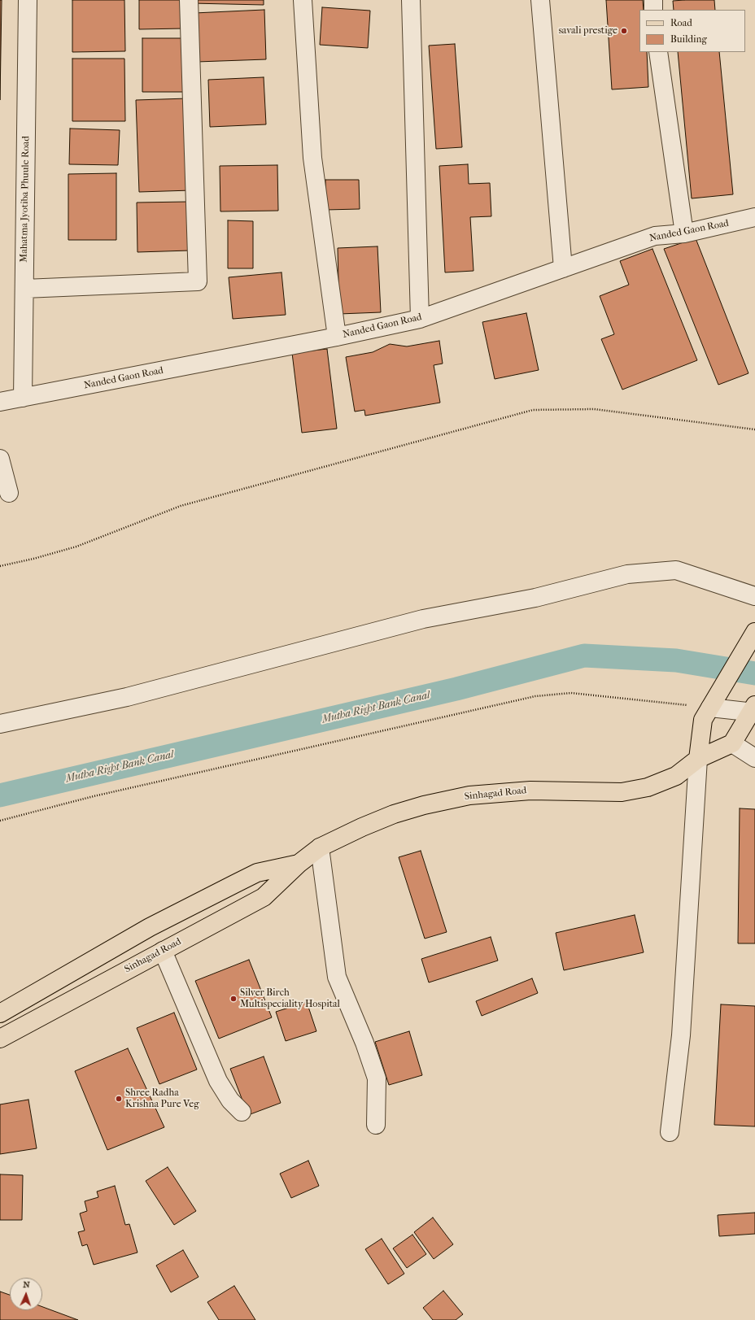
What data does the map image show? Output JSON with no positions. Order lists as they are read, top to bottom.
{
  "streets": {
    "main road": ["Sinhagad Road"],
    "street": ["Mahatma Jyotiba Phuule Road", "Nanded Gaon Road"]
  },
  "crossings": [
    ["Mahatma Jyotiba Phuule Road", "Nanded Gaon Road"]
  ],
  "water": ["Mutha Right Bank Canal"],
  "places": ["savali prestige", "Silver Birch Multispeciality Hospital", "Shree Radha Krishna Pure Veg"],
  "legend": ["Road", "Building"],
  "north": "top"
}
